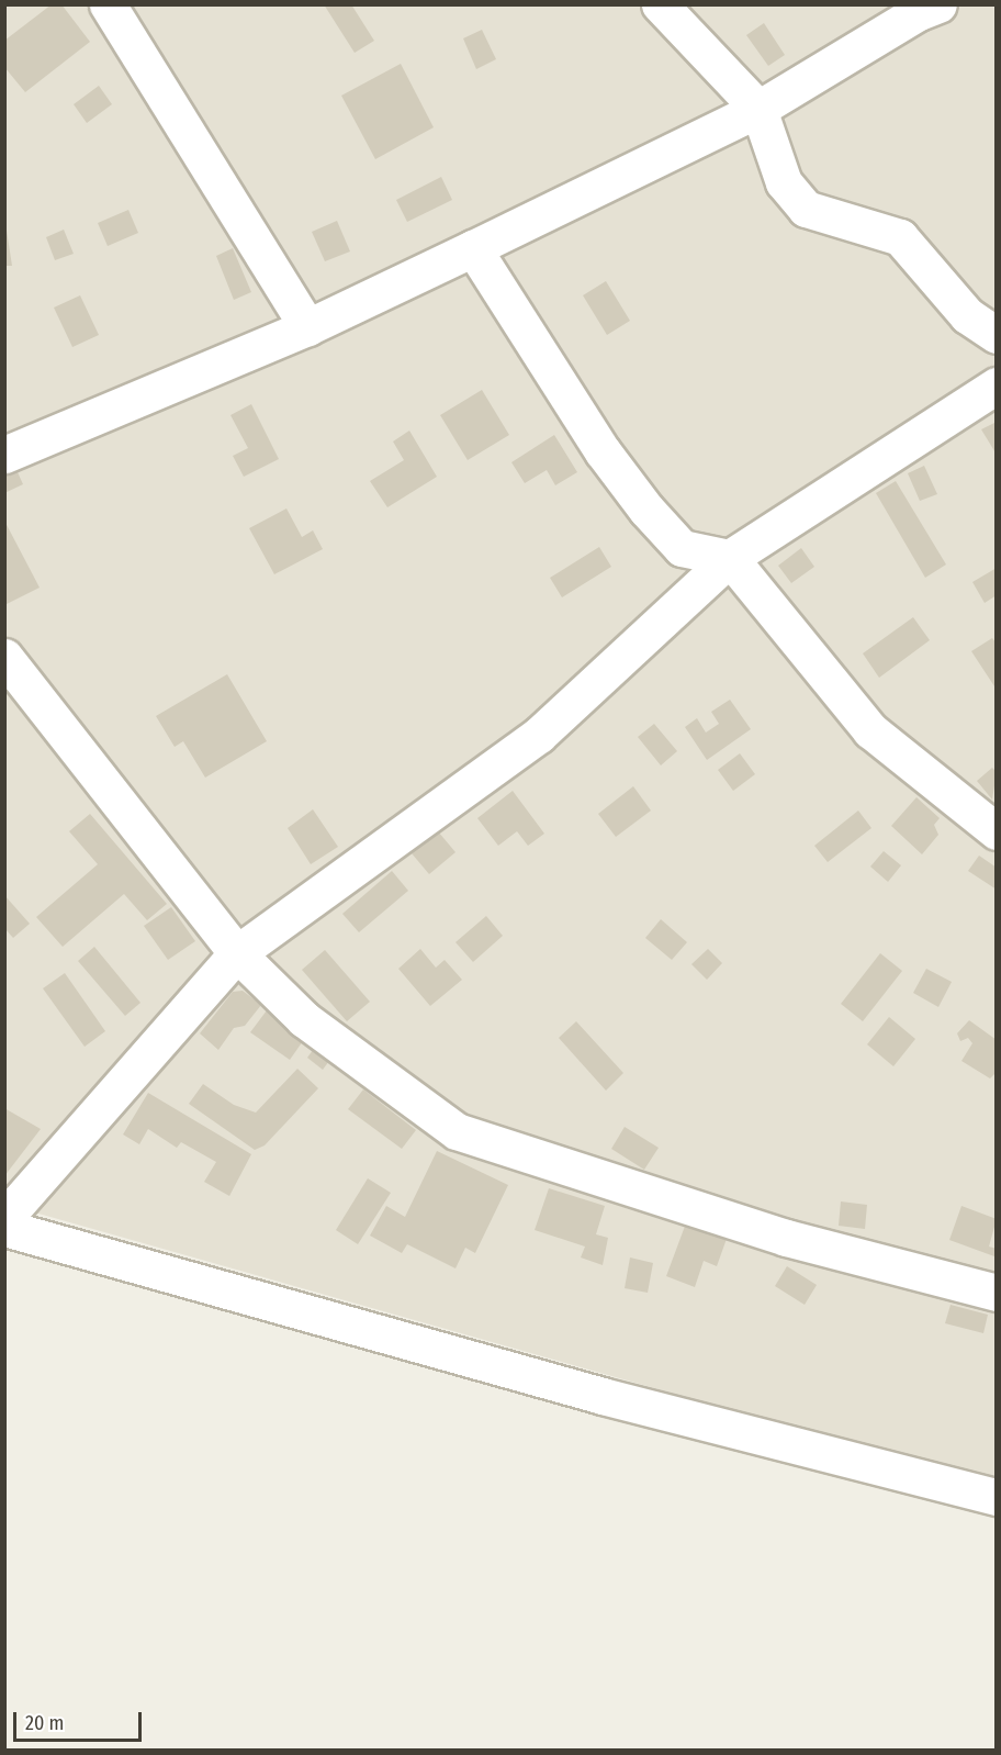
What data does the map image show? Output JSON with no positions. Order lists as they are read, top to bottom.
{
  "scale_bar": "20 m"
}
